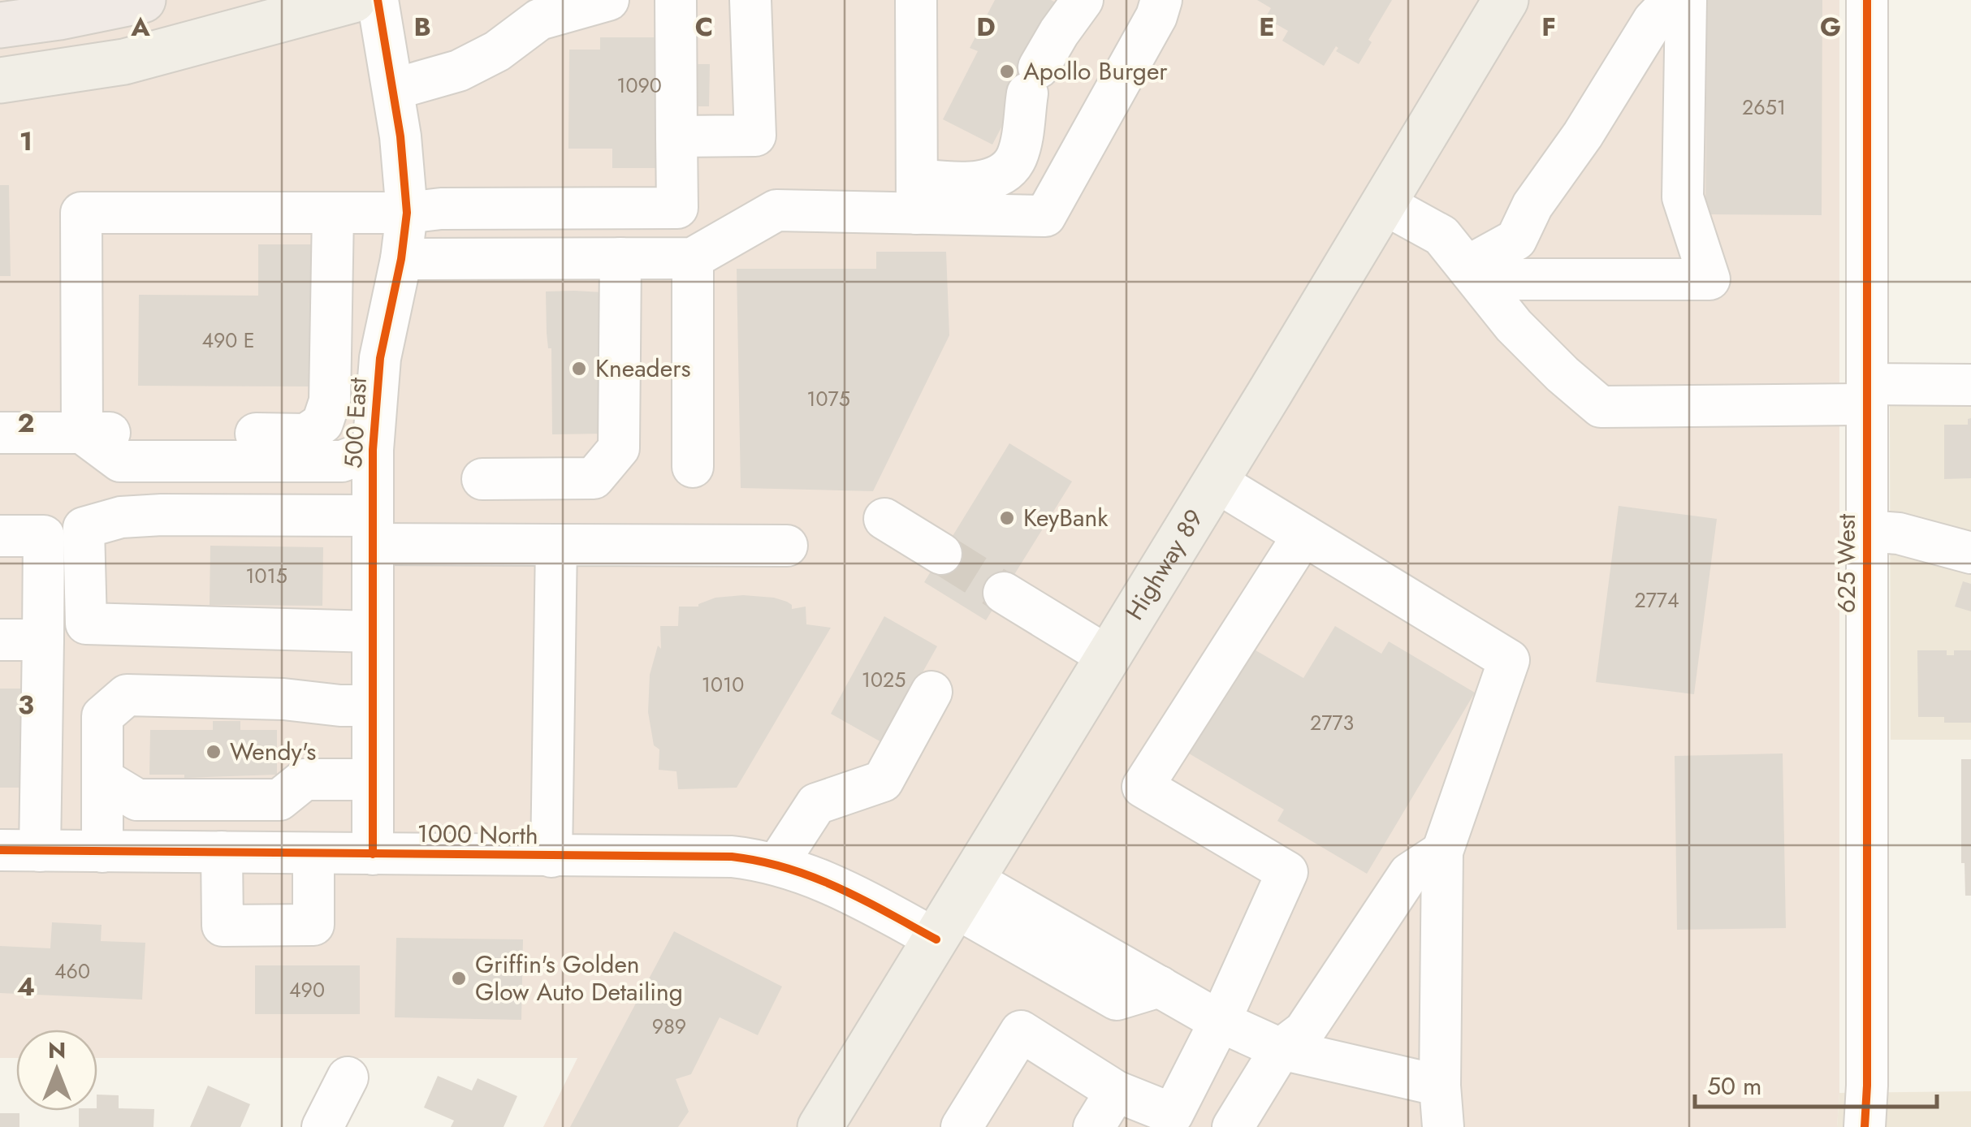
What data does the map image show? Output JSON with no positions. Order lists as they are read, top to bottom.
{
  "streets": {
    "main road": ["Highway 89"],
    "street": ["500 East", "625 West", "1000 North"]
  },
  "crossings": [
    ["500 East", "1000 North"],
    ["Highway 89", "1000 North"]
  ],
  "places": [
    "Apollo Burger",
    "Kneaders",
    "KeyBank",
    "Wendy's",
    "Griffin's Golden Glow Auto Detailing"
  ],
  "house_numbers": [
    "1090",
    "2651",
    "490 E",
    "1075",
    "1015",
    "2774",
    "1025",
    "1010",
    "2773",
    "460",
    "490",
    "989"
  ],
  "scale_bar": "50 m",
  "north": "top",
  "grid": {
    "columns": [
      "A",
      "B",
      "C",
      "D",
      "E",
      "F",
      "G"
    ],
    "rows": [
      "1",
      "2",
      "3",
      "4"
    ]
  }
}
